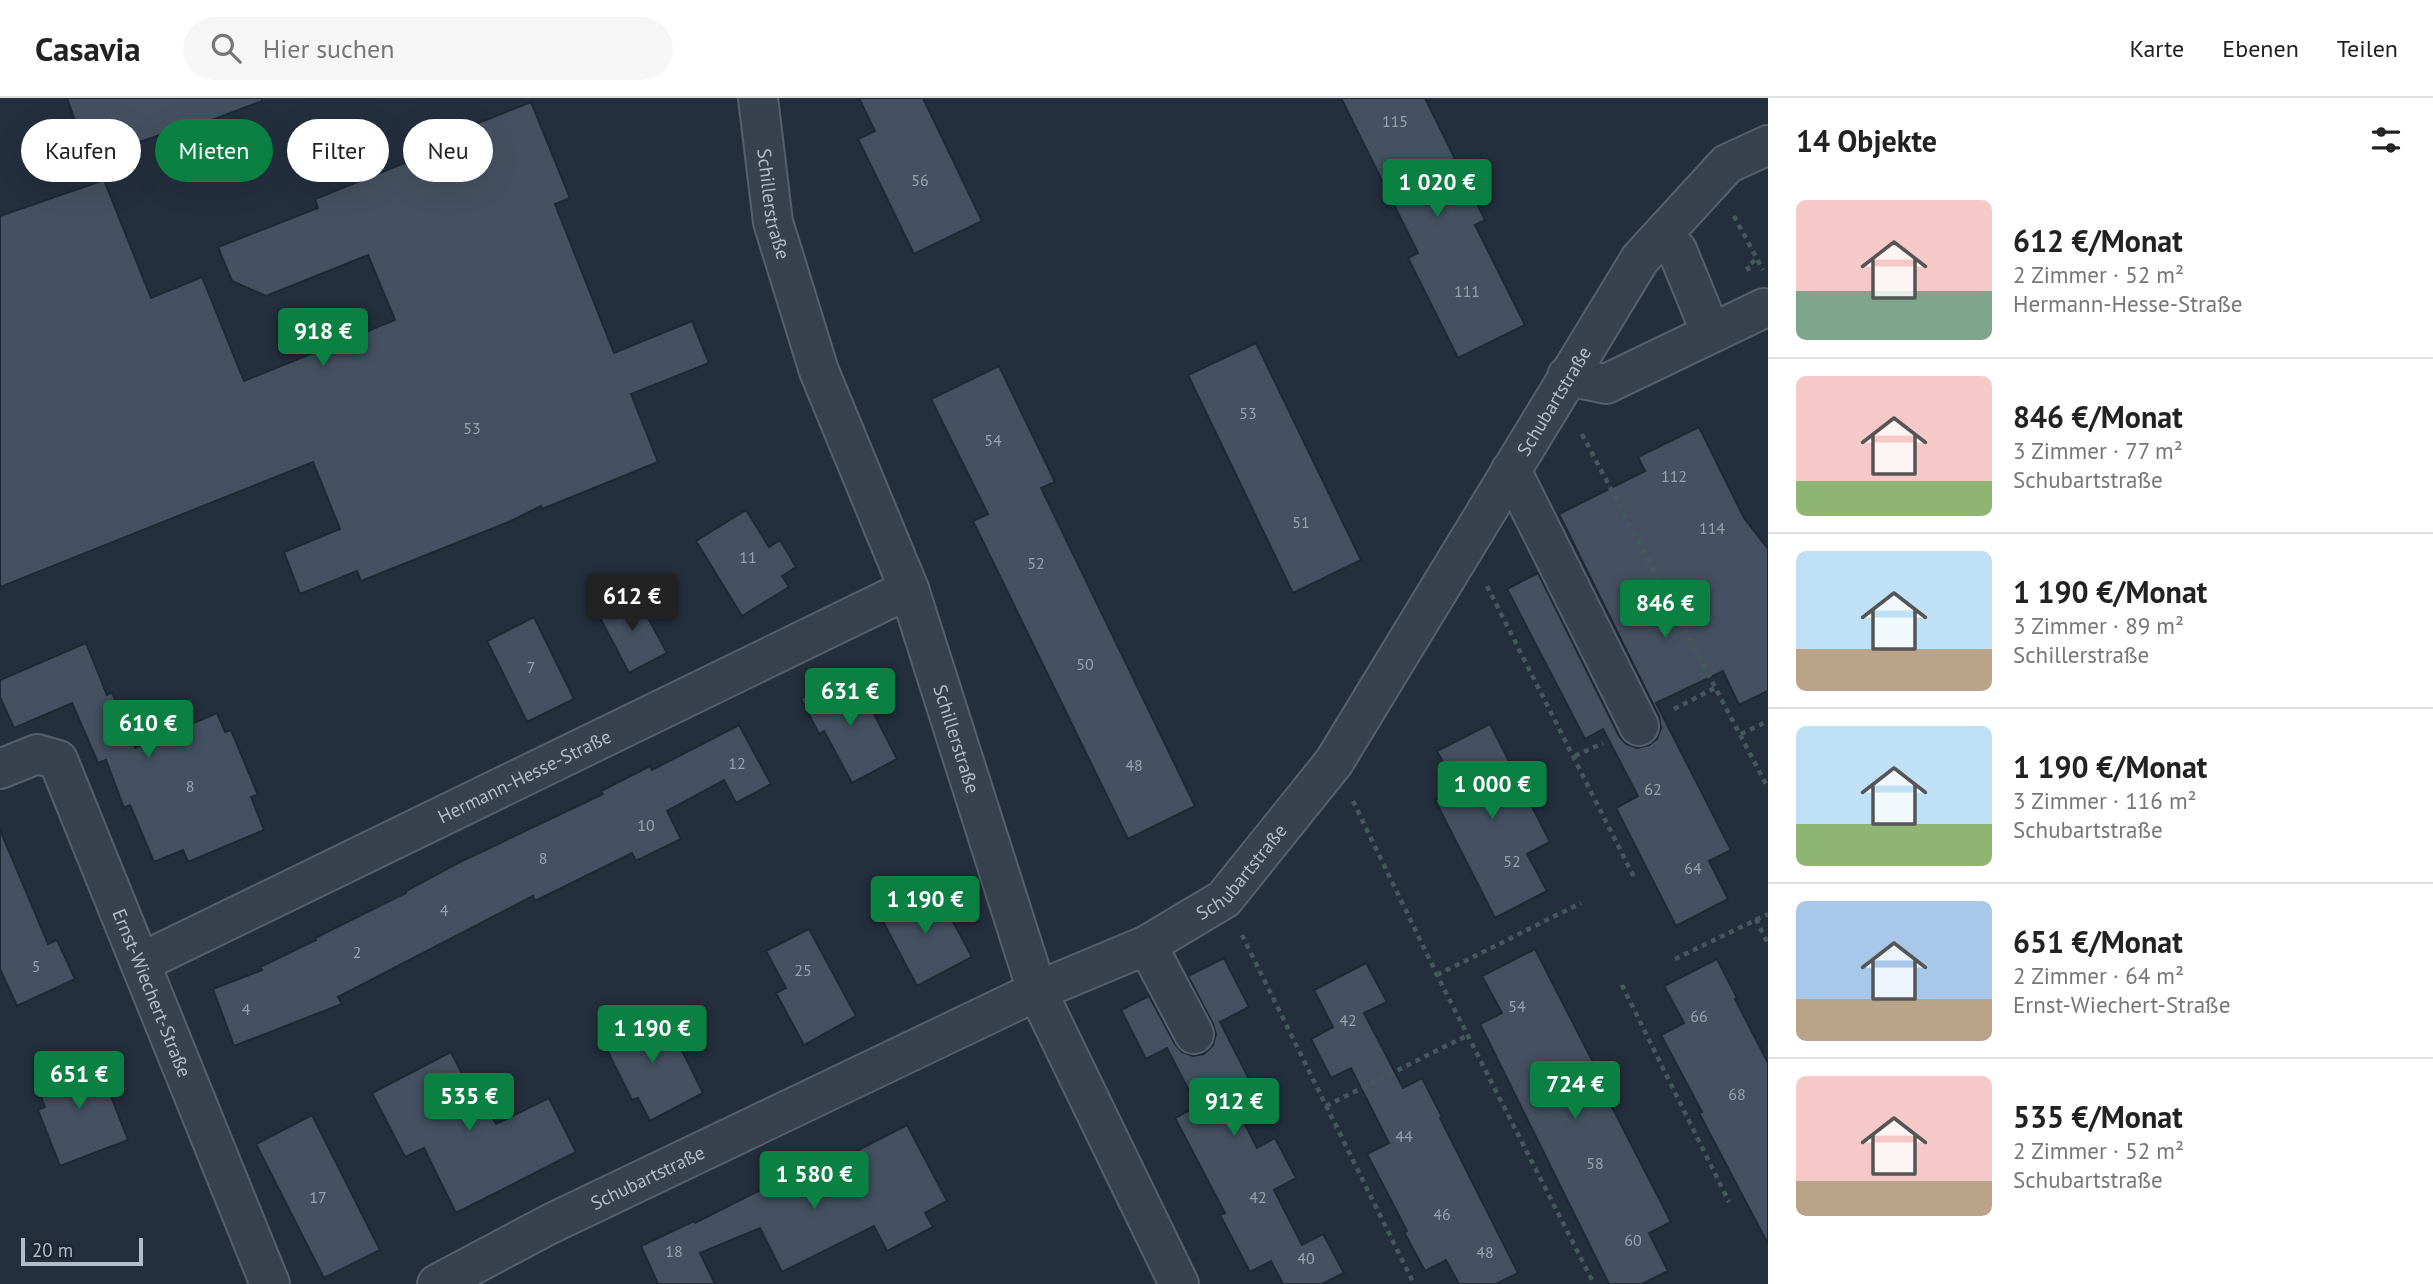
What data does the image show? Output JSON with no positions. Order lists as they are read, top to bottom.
{
  "streets": {
    "street": [
      "Schillerstraße",
      "Schubartstraße",
      "Hermann-Hesse-Straße",
      "Ernst-Wiechert-Straße"
    ]
  },
  "crossings": [
    ["Schillerstraße", "Schubartstraße"],
    ["Schillerstraße", "Hermann-Hesse-Straße"],
    ["Hermann-Hesse-Straße", "Ernst-Wiechert-Straße"]
  ],
  "house_numbers": [
    "115",
    "56",
    "111",
    "53",
    "53",
    "54",
    "112",
    "51",
    "114",
    "11",
    "52",
    "50",
    "7",
    "12",
    "48",
    "8",
    "62",
    "10",
    "8",
    "52",
    "64",
    "4",
    "2",
    "5",
    "25",
    "54",
    "4",
    "66",
    "42",
    "68",
    "44",
    "58",
    "17",
    "42",
    "46",
    "60",
    "18",
    "48",
    "40"
  ],
  "scale_bar": "20 m",
  "page": {
    "header": "Casavia",
    "search": "Hier suchen",
    "nav": ["Karte", "Ebenen", "Teilen"],
    "heading": "14 Objekte",
    "chip": [
      "Kaufen",
      "Mieten",
      "Filter",
      "Neu"
    ],
    "price": [
      "1 020 €",
      "918 €",
      "612 €",
      "846 €",
      "631 €",
      "610 €",
      "1 000 €",
      "1 190 €",
      "1 190 €",
      "651 €",
      "724 €",
      "535 €",
      "912 €",
      "1 580 €"
    ],
    "list": [
      {
        "name": "612 €/Monat",
        "note": "2 Zimmer · 52 m² · Hermann-Hesse-Straße"
      },
      {
        "name": "846 €/Monat",
        "note": "3 Zimmer · 77 m² · Schubartstraße"
      },
      {
        "name": "1 190 €/Monat",
        "note": "3 Zimmer · 89 m² · Schillerstraße"
      },
      {
        "name": "1 190 €/Monat",
        "note": "3 Zimmer · 116 m² · Schubartstraße"
      },
      {
        "name": "651 €/Monat",
        "note": "2 Zimmer · 64 m² · Ernst-Wiechert-Straße"
      },
      {
        "name": "535 €/Monat",
        "note": "2 Zimmer · 52 m² · Schubartstraße"
      }
    ],
    "scale": "20 m"
  }
}
